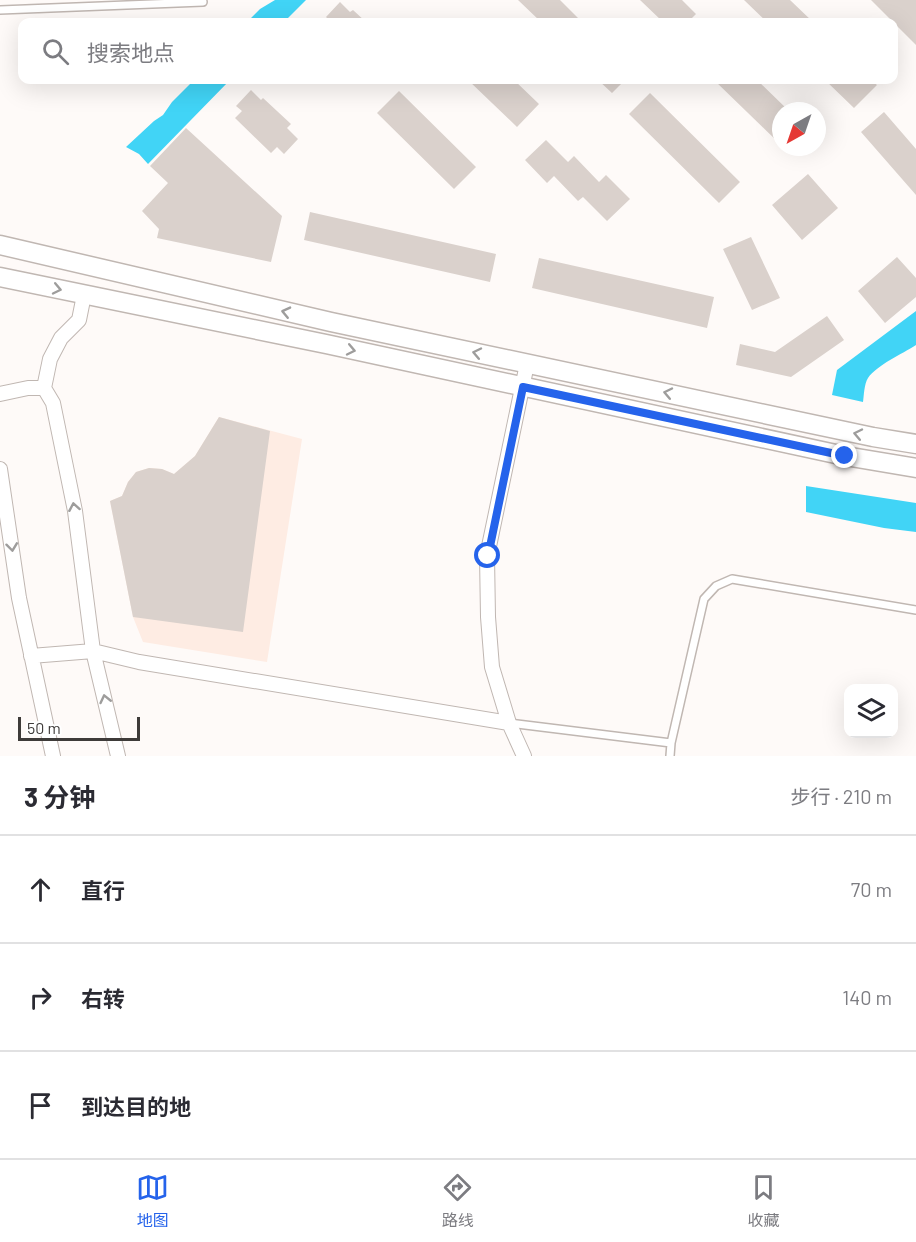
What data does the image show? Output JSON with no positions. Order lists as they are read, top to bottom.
{
  "scale_bar": "50 m",
  "north": "bottom left",
  "page": {
    "search": "搜索地点",
    "scale": "50 m",
    "heading": ["3 分钟", "步行 · 210 m"],
    "list": [
      ["直行", "70 m"],
      ["右转", "140 m"],
      "到达目的地"
    ],
    "nav": ["地图", "路线", "收藏"]
  }
}
